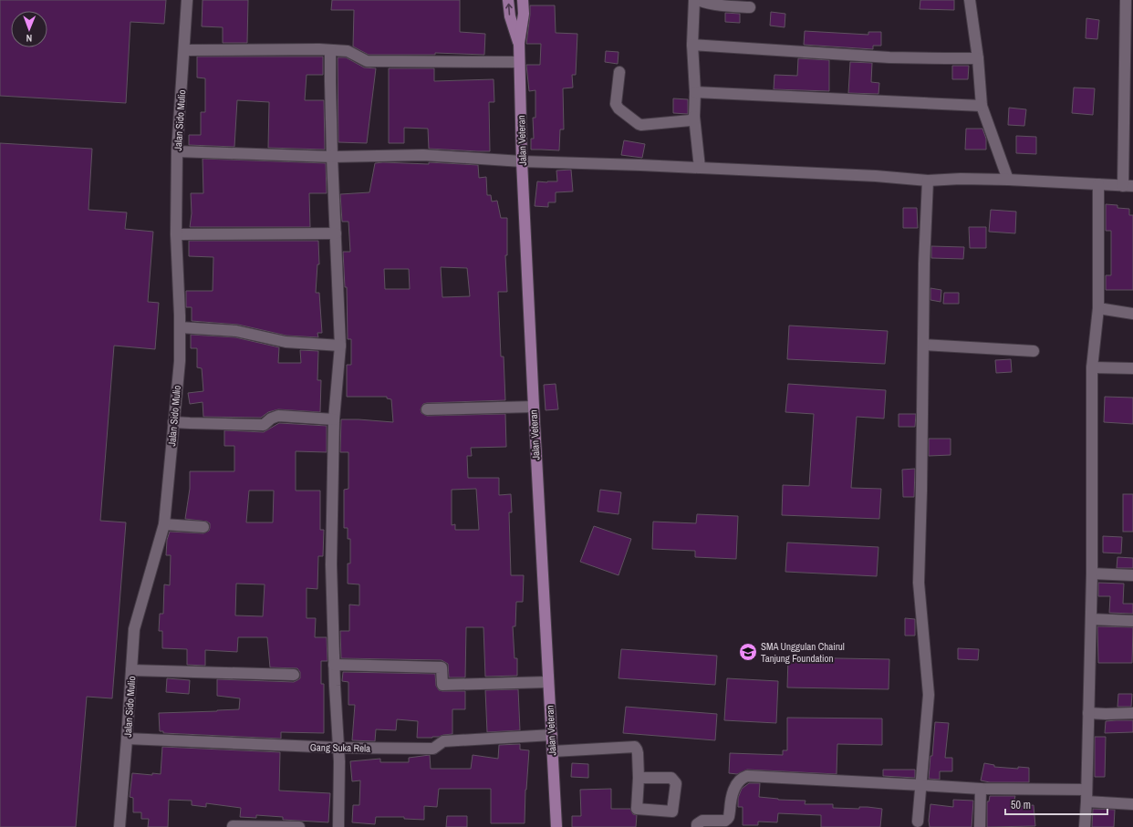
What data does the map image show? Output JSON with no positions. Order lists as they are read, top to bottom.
{
  "streets": {
    "main road": ["Jalan Veteran"],
    "street": ["Jalan Sido Mulio", "Gang Suka Rela"]
  },
  "crossings": [
    ["Jalan Sido Mulio", "Gang Suka Rela"],
    ["Jalan Veteran", "Gang Suka Rela"]
  ],
  "places": {
    "school or university": ["SMA Unggulan Chairul Tanjung Foundation"]
  },
  "scale_bar": "50 m",
  "north": "bottom"
}
